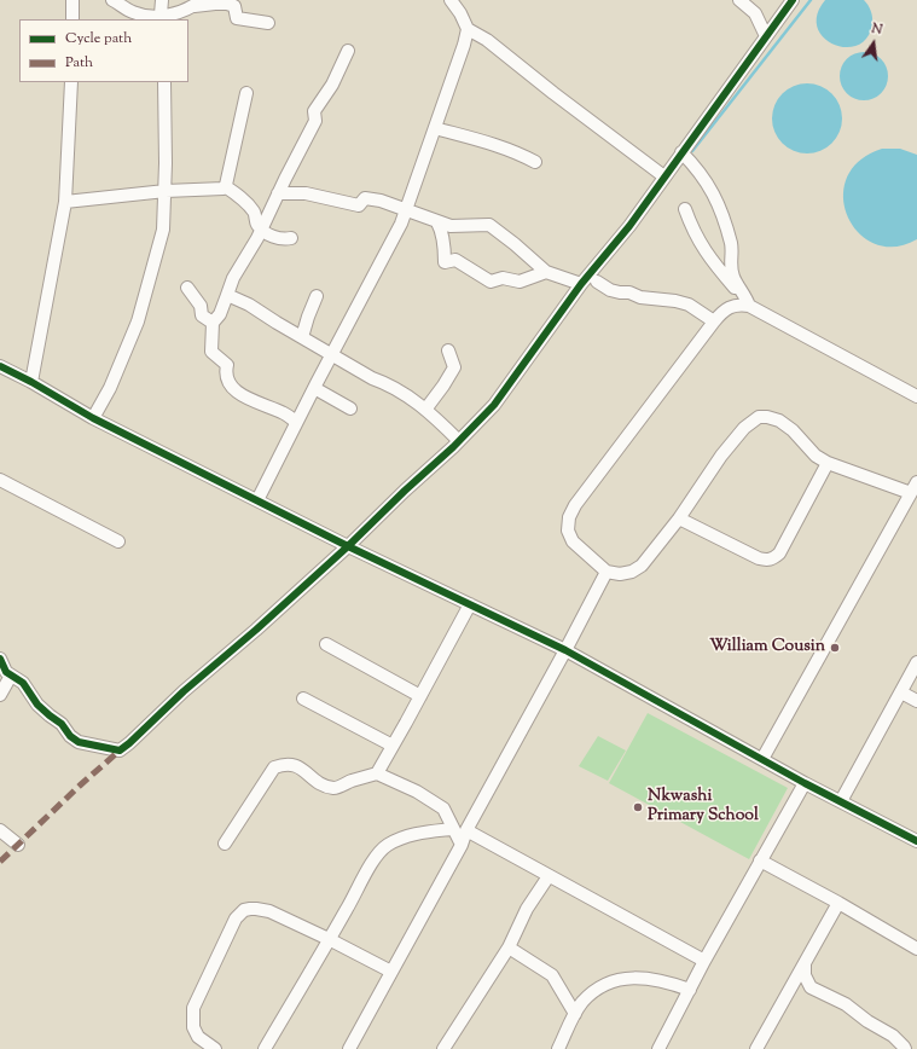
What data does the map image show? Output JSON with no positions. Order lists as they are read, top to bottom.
{
  "places": ["William Cousin", "Nkwashi Primary School"],
  "legend": ["Cycle path", "Path"],
  "north": "top"
}
